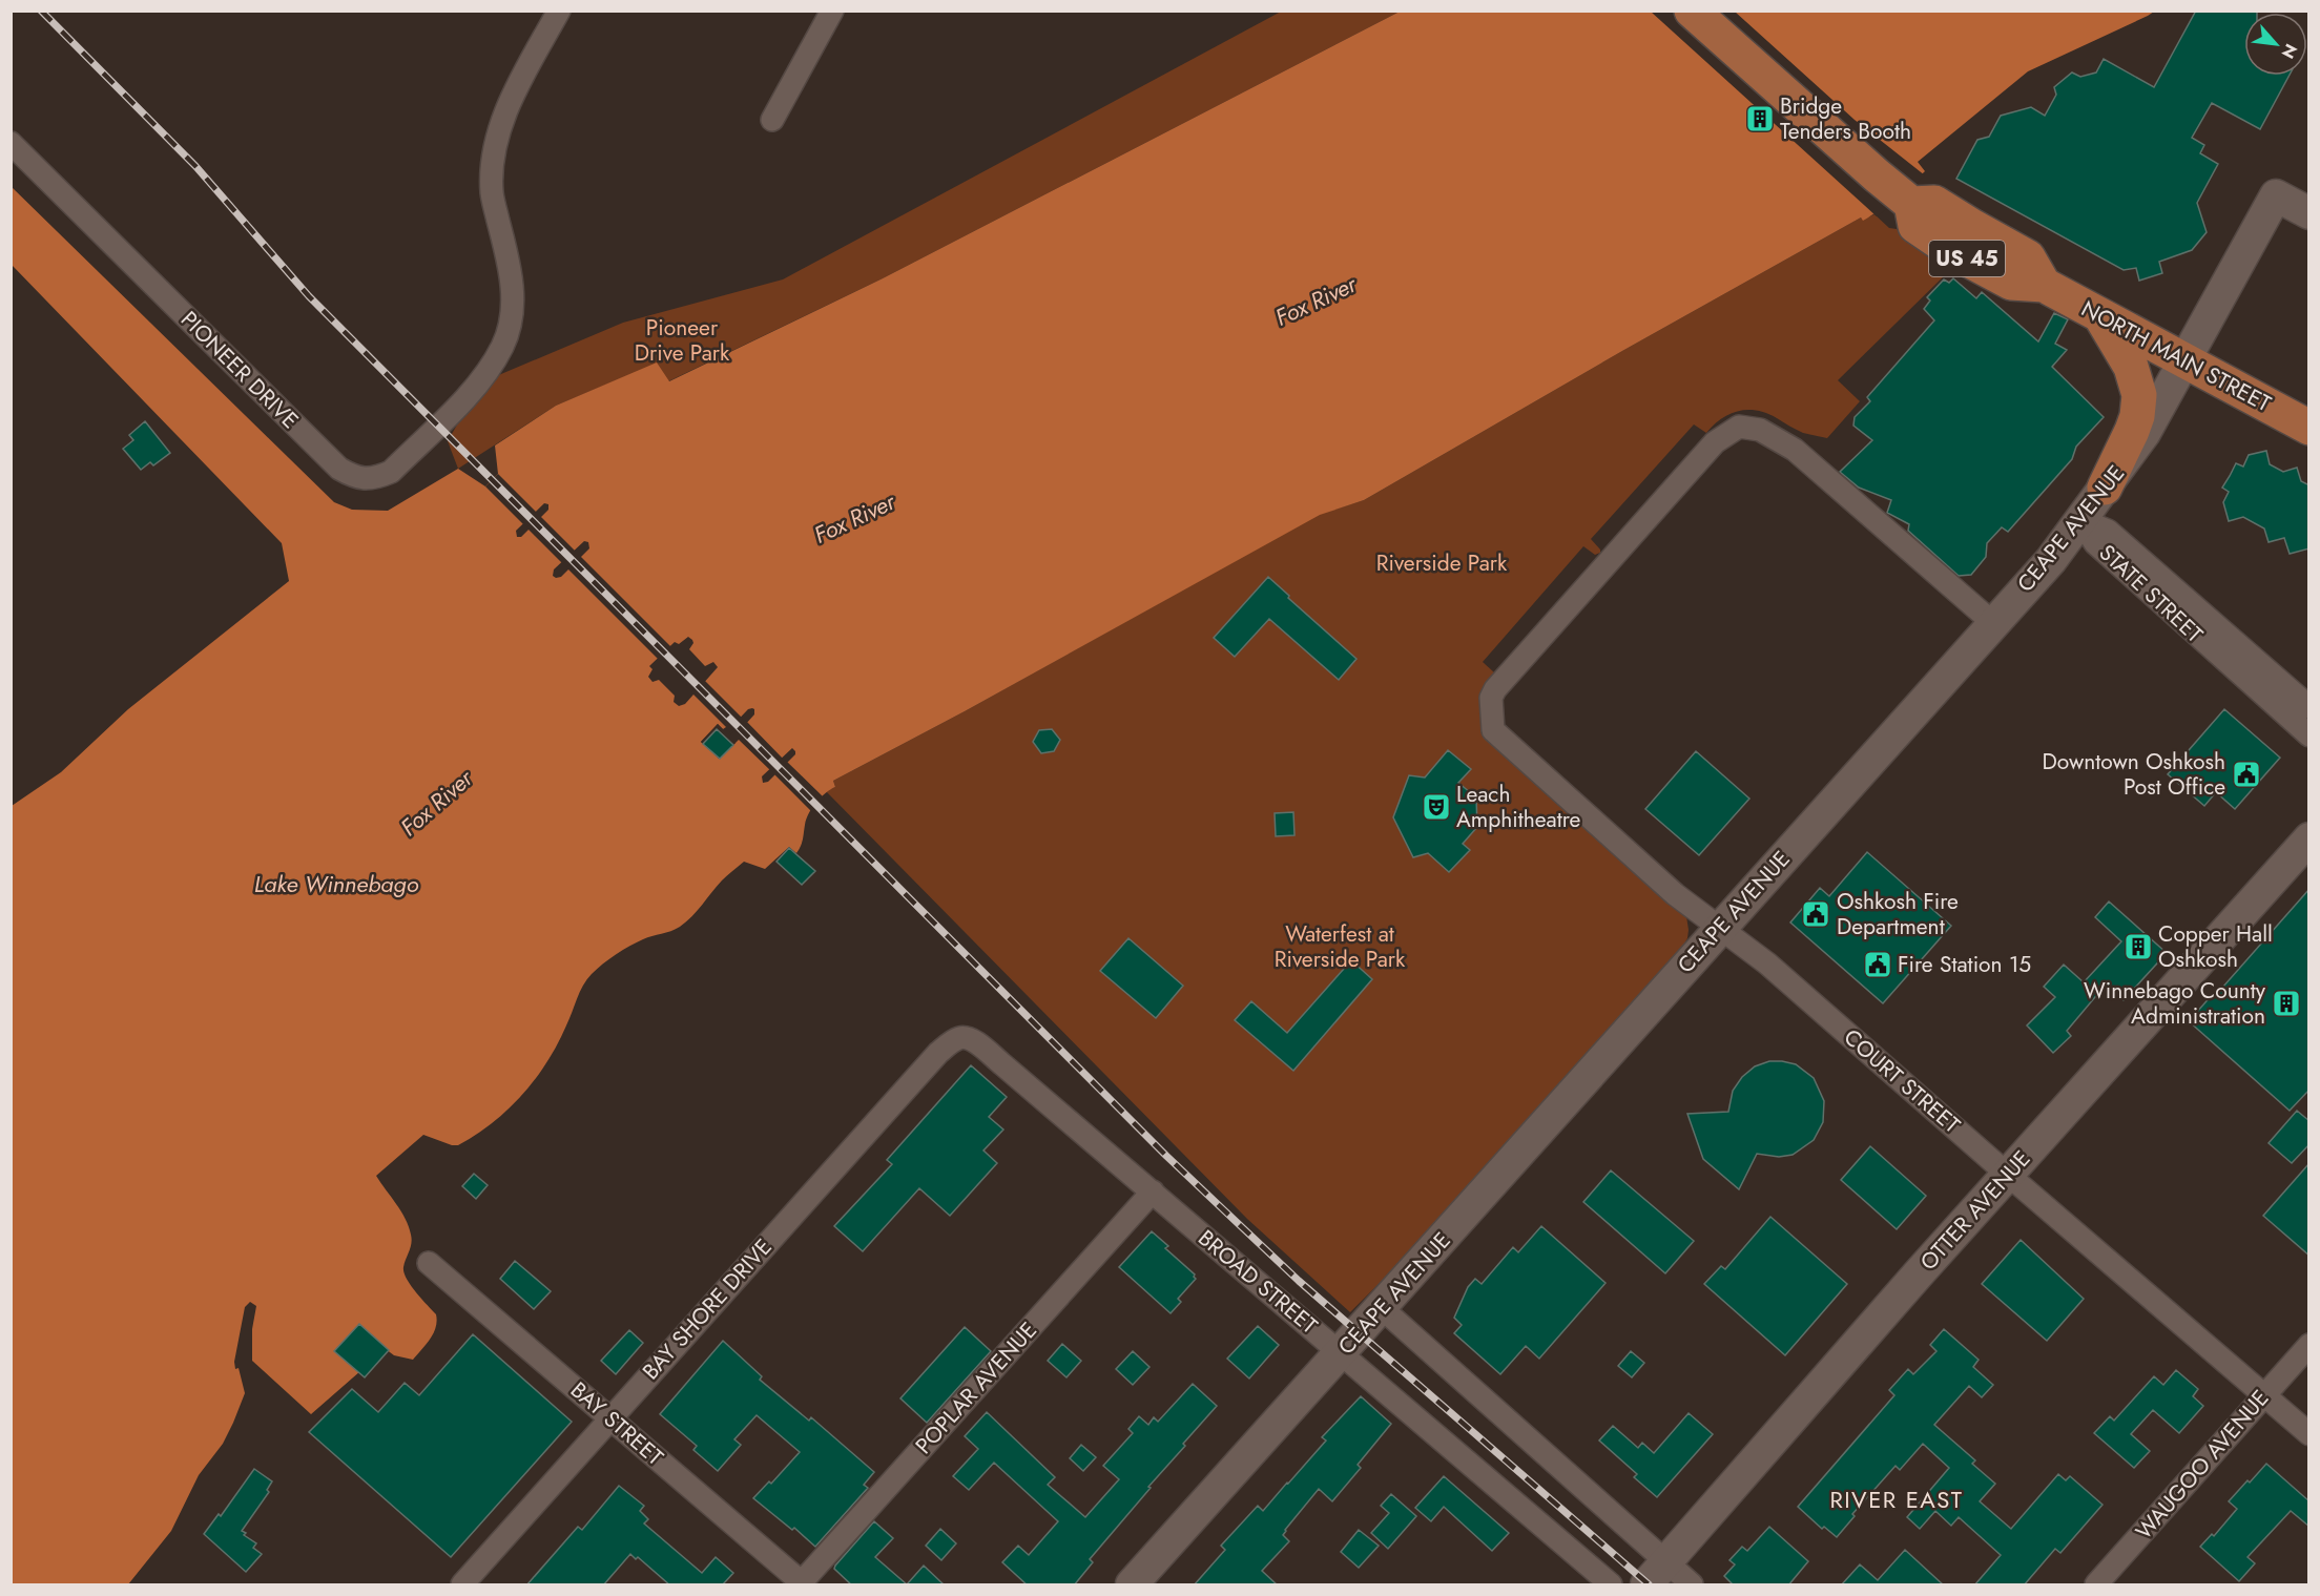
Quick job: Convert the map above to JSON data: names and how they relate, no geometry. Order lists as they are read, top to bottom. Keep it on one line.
{"streets":{"main road":["US 45","NORTH MAIN STREET"],"street":["PIONEER DRIVE","CEAPE AVENUE","STATE STREET","COURT STREET","OTTER AVENUE","BROAD STREET","BAY SHORE DRIVE","POPLAR AVENUE","BAY STREET","WAUGOO AVENUE"]},"crossings":[["NORTH MAIN STREET","CEAPE AVENUE"],["CEAPE AVENUE","STATE STREET"],["CEAPE AVENUE","COURT STREET"],["CEAPE AVENUE","BROAD STREET"],["COURT STREET","OTTER AVENUE"],["COURT STREET","WAUGOO AVENUE"],["BROAD STREET","BAY SHORE DRIVE"],["BROAD STREET","POPLAR AVENUE"],["BAY SHORE DRIVE","BAY STREET"],["POPLAR AVENUE","BAY STREET"]],"districts":["RIVER EAST"],"water":["Fox River","Lake Winnebago"],"parks":["Pioneer Drive Park","Riverside Park","Waterfest at Riverside Park"],"places":{"building":["Bridge Tenders Booth","Copper Hall Oshkosh","Winnebago County Administration"],"public building":["Downtown Oshkosh Post Office","Oshkosh Fire Department","Fire Station 15"],"theatre":["Leach Amphitheatre"]},"north":"bottom right"}
